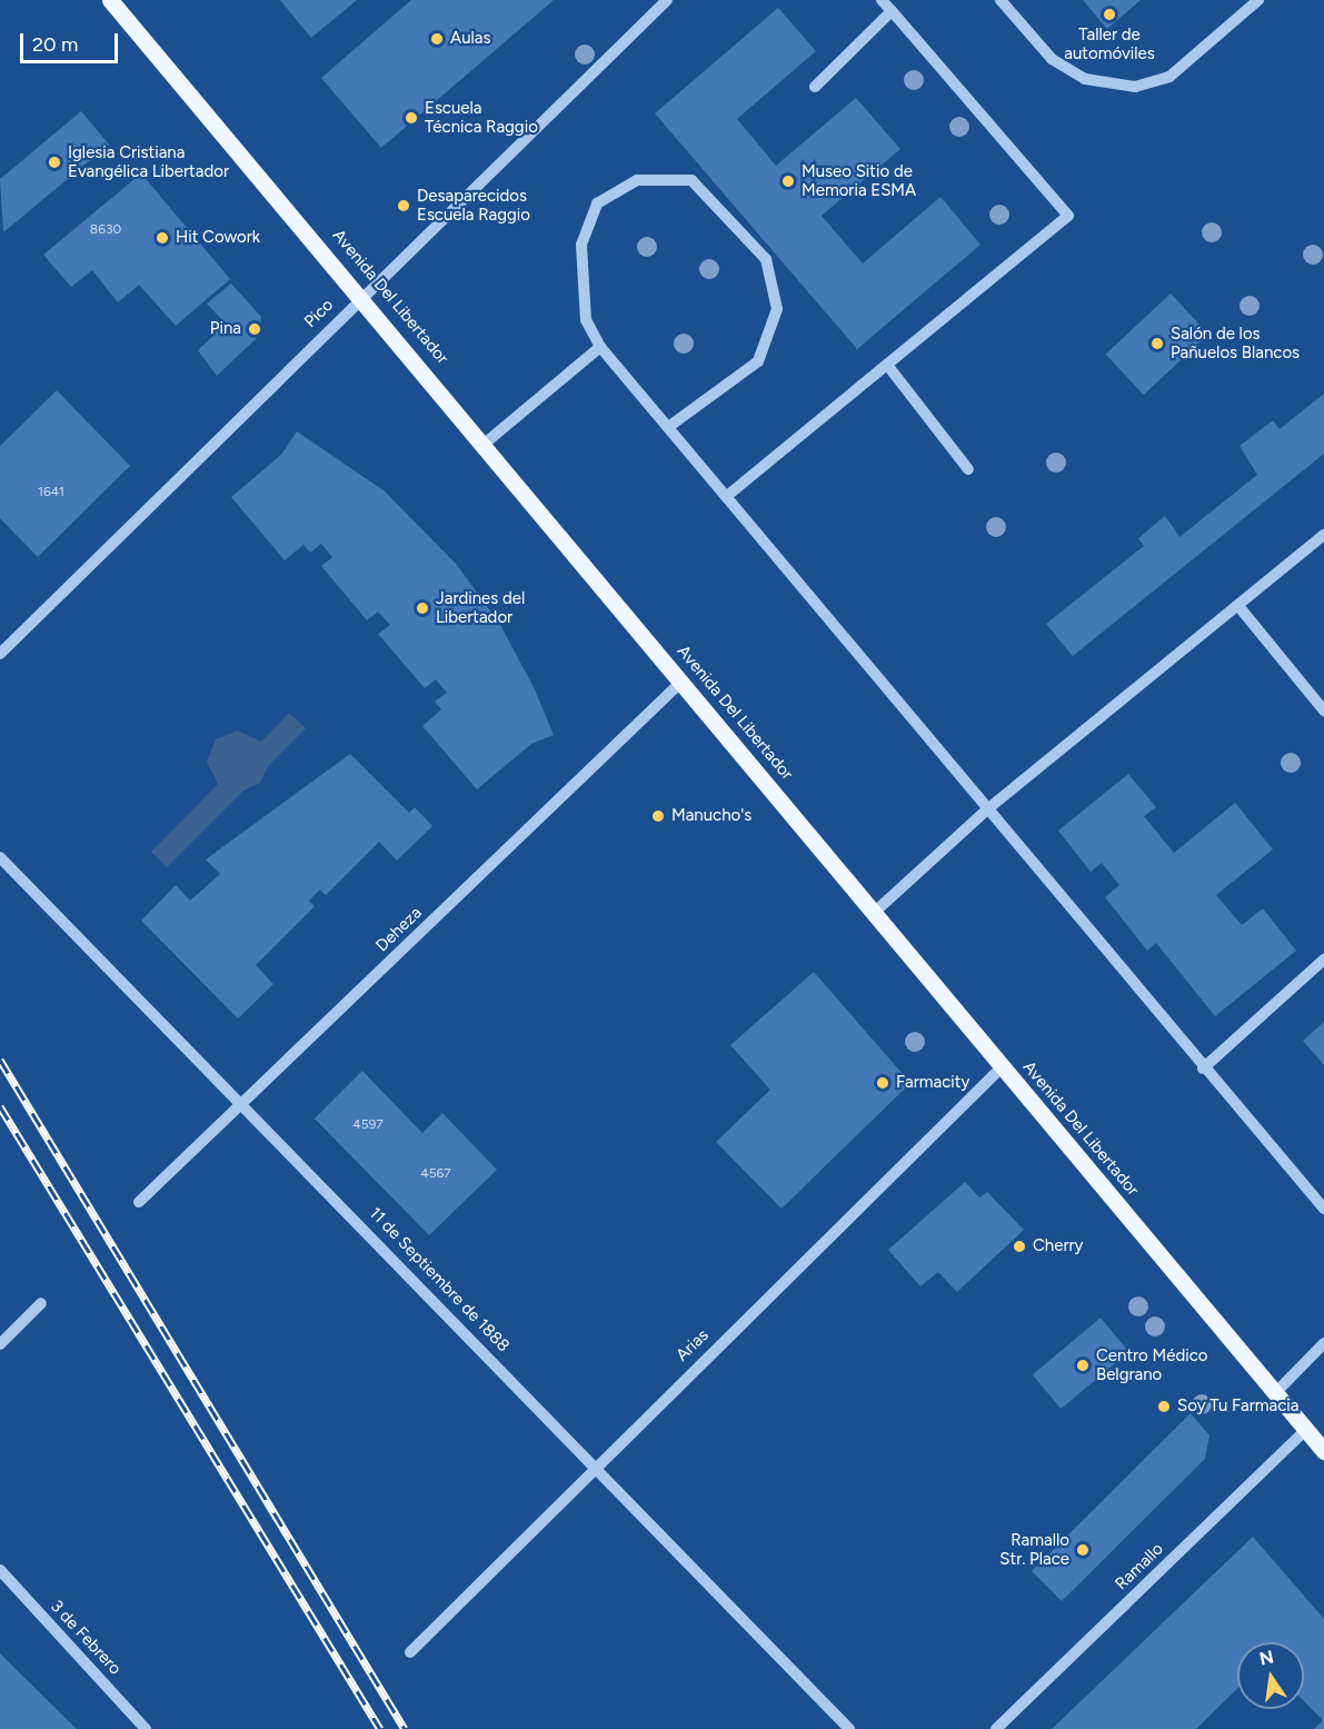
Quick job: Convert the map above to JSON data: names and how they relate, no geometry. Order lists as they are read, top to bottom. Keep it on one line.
{"streets":{"main road":["Avenida Del Libertador"],"street":["Pico","Deheza","11 de Septiembre de 1888","Arias","Ramallo","3 de Febrero"]},"crossings":[["Avenida Del Libertador","Pico"],["Avenida Del Libertador","Deheza"],["Avenida Del Libertador","Arias"],["Avenida Del Libertador","Ramallo"],["Deheza","11 de Septiembre de 1888"],["11 de Septiembre de 1888","Arias"]],"places":["Taller de automóviles","Aulas","Escuela Técnica Raggio","Iglesia Cristiana Evangélica Libertador","Museo Sitio de Memoria ESMA","Desaparecidos Escuela Raggio","Hit Cowork","Pina","Salón de los Pañuelos Blancos","Jardines del Libertador","Manucho's","Farmacity","Cherry","Centro Médico Belgrano","Soy Tu Farmacia","Ramallo Str. Place"],"house_numbers":["8630","1641","4597","4567"],"scale_bar":"20 m","north":"top"}
